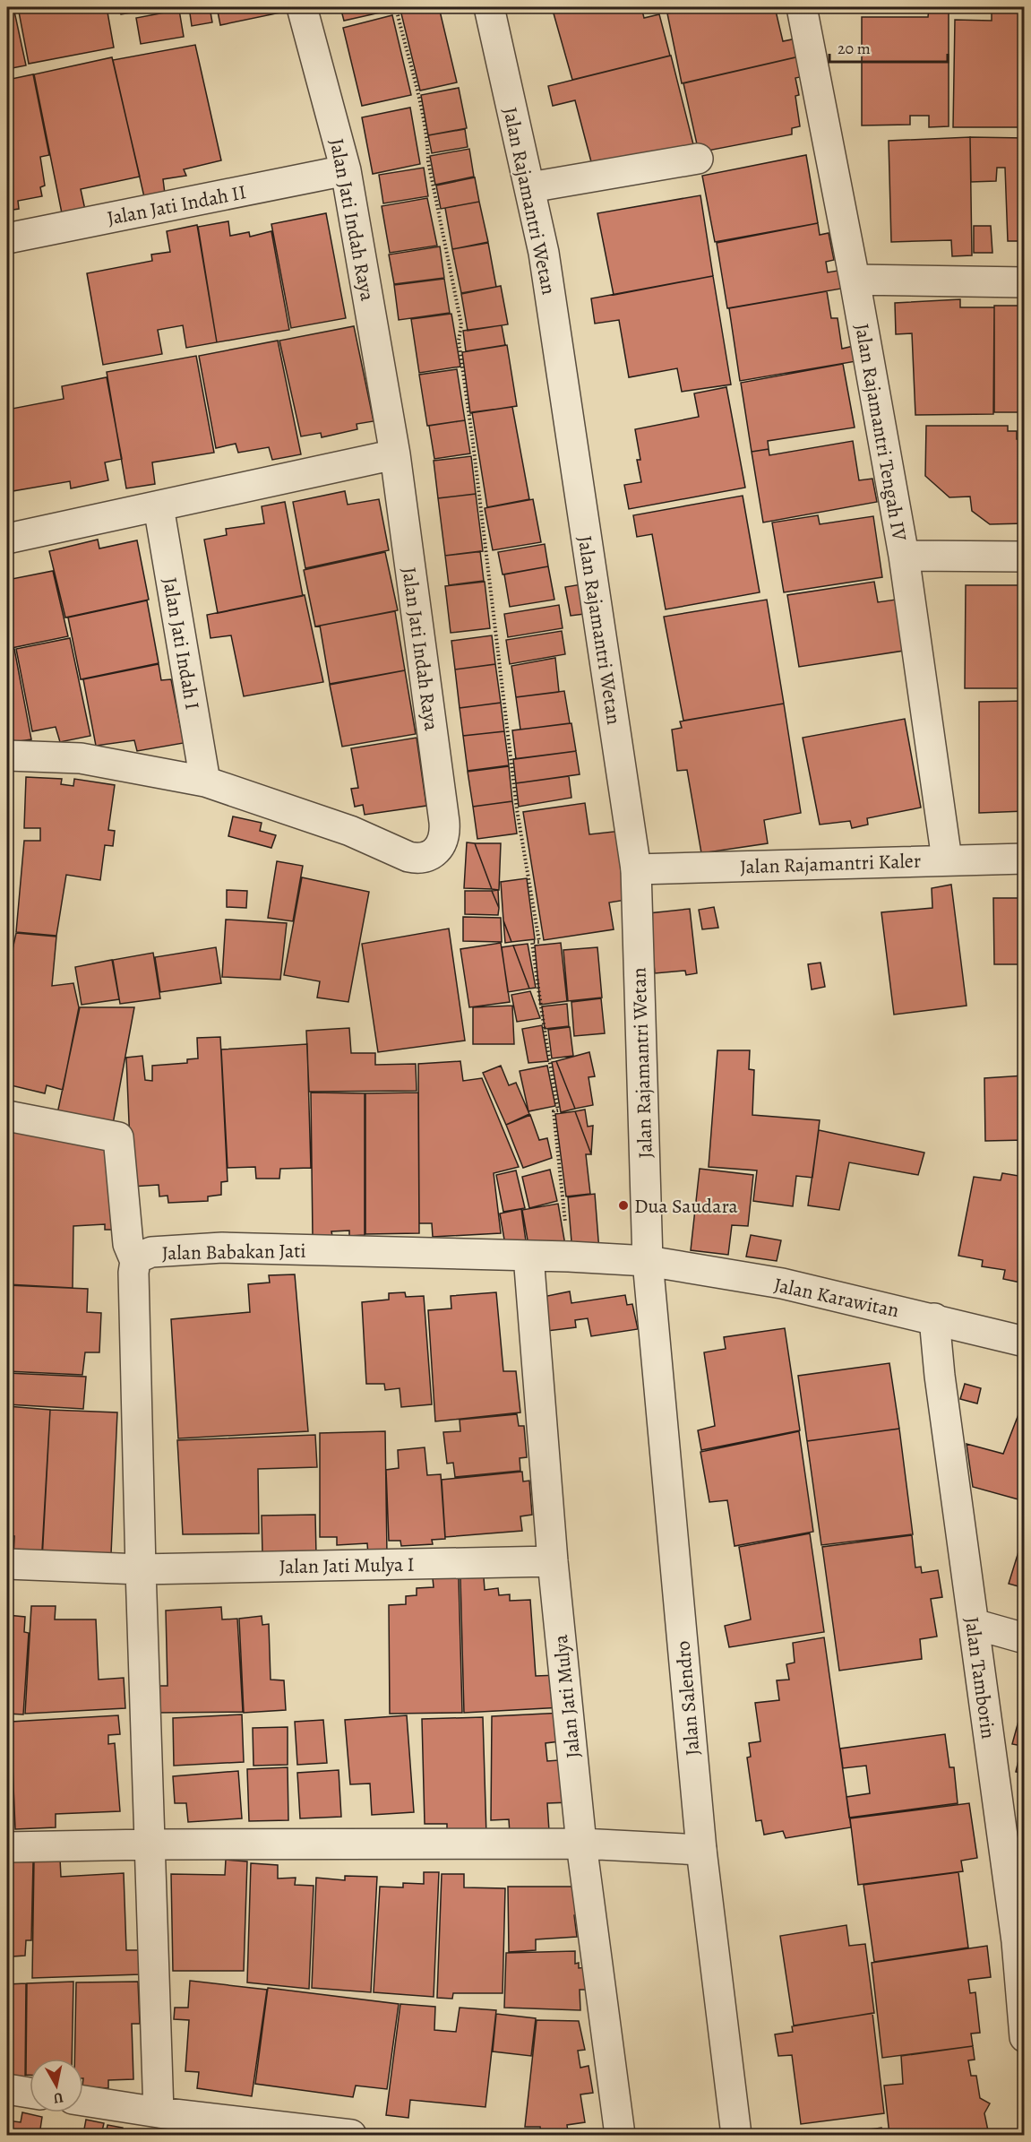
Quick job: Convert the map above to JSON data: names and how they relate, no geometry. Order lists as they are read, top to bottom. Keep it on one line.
{"streets":{"street":["Jalan Rajamantri Wetan","Jalan Jati Indah II","Jalan Jati Indah Raya","Jalan Rajamantri Tengah IV","Jalan Jati Indah I","Jalan Rajamantri Kaler","Jalan Babakan Jati","Jalan Karawitan","Jalan Jati Mulya I","Jalan Tamborin","Jalan Jati Mulya","Jalan Salendro"]},"crossings":[["Jalan Rajamantri Wetan","Jalan Rajamantri Kaler"],["Jalan Rajamantri Wetan","Jalan Babakan Jati"],["Jalan Rajamantri Wetan","Jalan Karawitan"],["Jalan Rajamantri Wetan","Jalan Salendro"],["Jalan Jati Indah II","Jalan Jati Indah Raya"],["Jalan Jati Indah Raya","Jalan Jati Indah I"],["Jalan Rajamantri Tengah IV","Jalan Rajamantri Kaler"],["Jalan Babakan Jati","Jalan Karawitan"],["Jalan Babakan Jati","Jalan Jati Mulya I"],["Jalan Babakan Jati","Jalan Jati Mulya"],["Jalan Babakan Jati","Jalan Salendro"],["Jalan Karawitan","Jalan Tamborin"],["Jalan Karawitan","Jalan Salendro"],["Jalan Jati Mulya I","Jalan Jati Mulya"]],"places":["Dua Saudara"],"scale_bar":"20 m","north":"bottom"}
